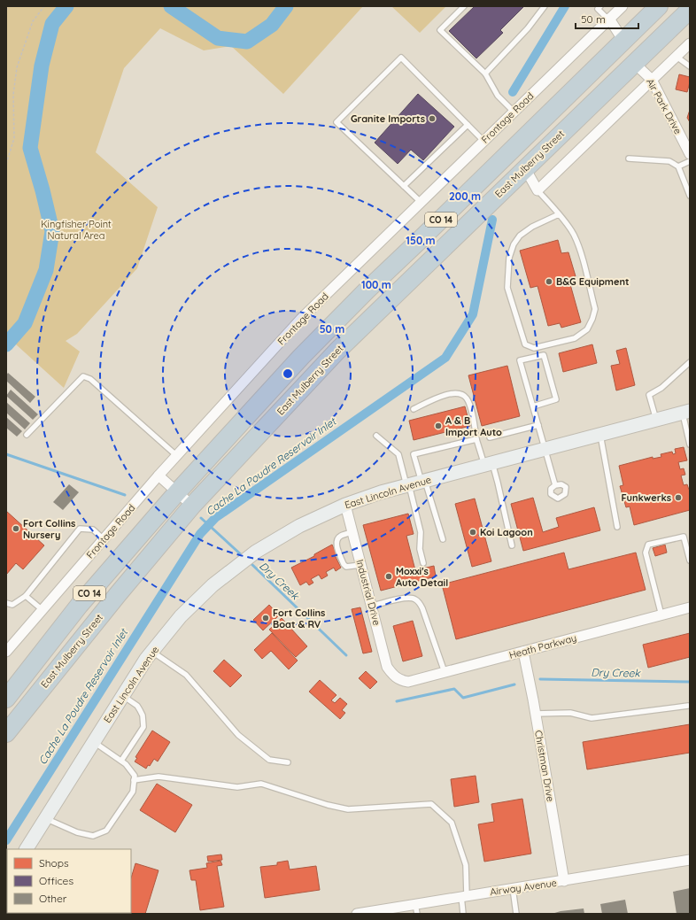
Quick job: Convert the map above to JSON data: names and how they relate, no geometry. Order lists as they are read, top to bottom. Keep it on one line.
{"streets":{"highway":["East Mulberry Street","CO 14"],"street":["Air Park Drive","Frontage Road","East Lincoln Avenue","Industrial Drive","Heath Parkway","Christman Drive","Airway Avenue"]},"crossings":[["Air Park Drive","East Mulberry Street"],["East Lincoln Avenue","Industrial Drive"],["Industrial Drive","Heath Parkway"],["Heath Parkway","Christman Drive"],["Christman Drive","Airway Avenue"]],"water":["Cache La Poudre Reservoir Inlet","Dry Creek"],"parks":["Kingfisher Point Natural Area"],"places":["Granite Imports","B&G Equipment","A & B Import Auto","Funkwerks","Fort Collins Nursery","Koi Lagoon","Moxxi's Auto Detail","Fort Collins Boat & RV"],"legend":["Shops","Offices","Other"],"scale_bar":"50 m","rings":["200 m","150 m","100 m","50 m"]}
